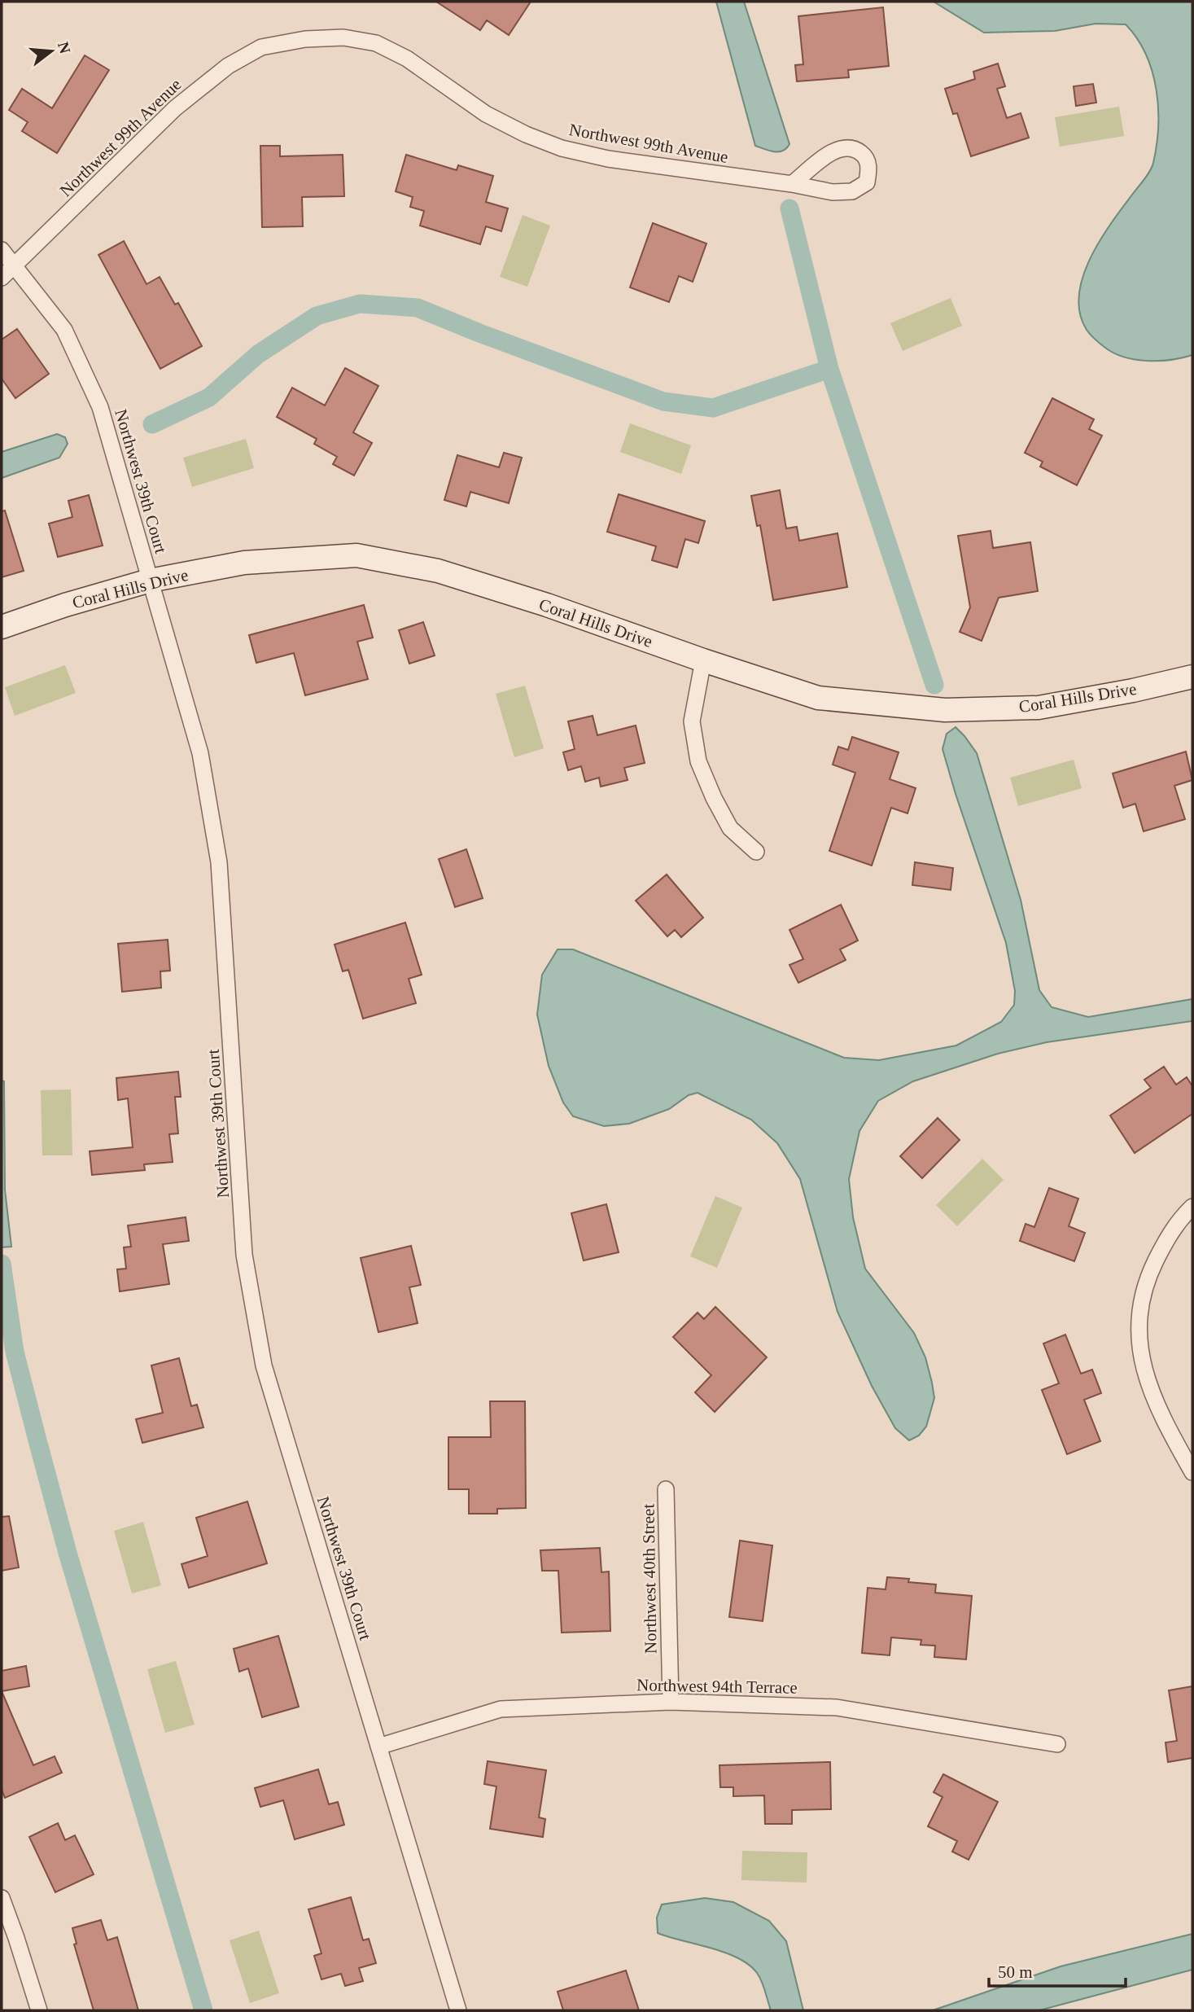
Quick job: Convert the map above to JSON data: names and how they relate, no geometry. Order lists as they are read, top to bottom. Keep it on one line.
{"streets":{"street":["Northwest 99th Avenue","Northwest 39th Court","Coral Hills Drive","Northwest 40th Street","Northwest 94th Terrace"]},"crossings":[["Northwest 99th Avenue","Northwest 39th Court"],["Northwest 39th Court","Coral Hills Drive"],["Northwest 39th Court","Northwest 94th Terrace"],["Northwest 40th Street","Northwest 94th Terrace"]],"scale_bar":"50 m","north":"right"}
